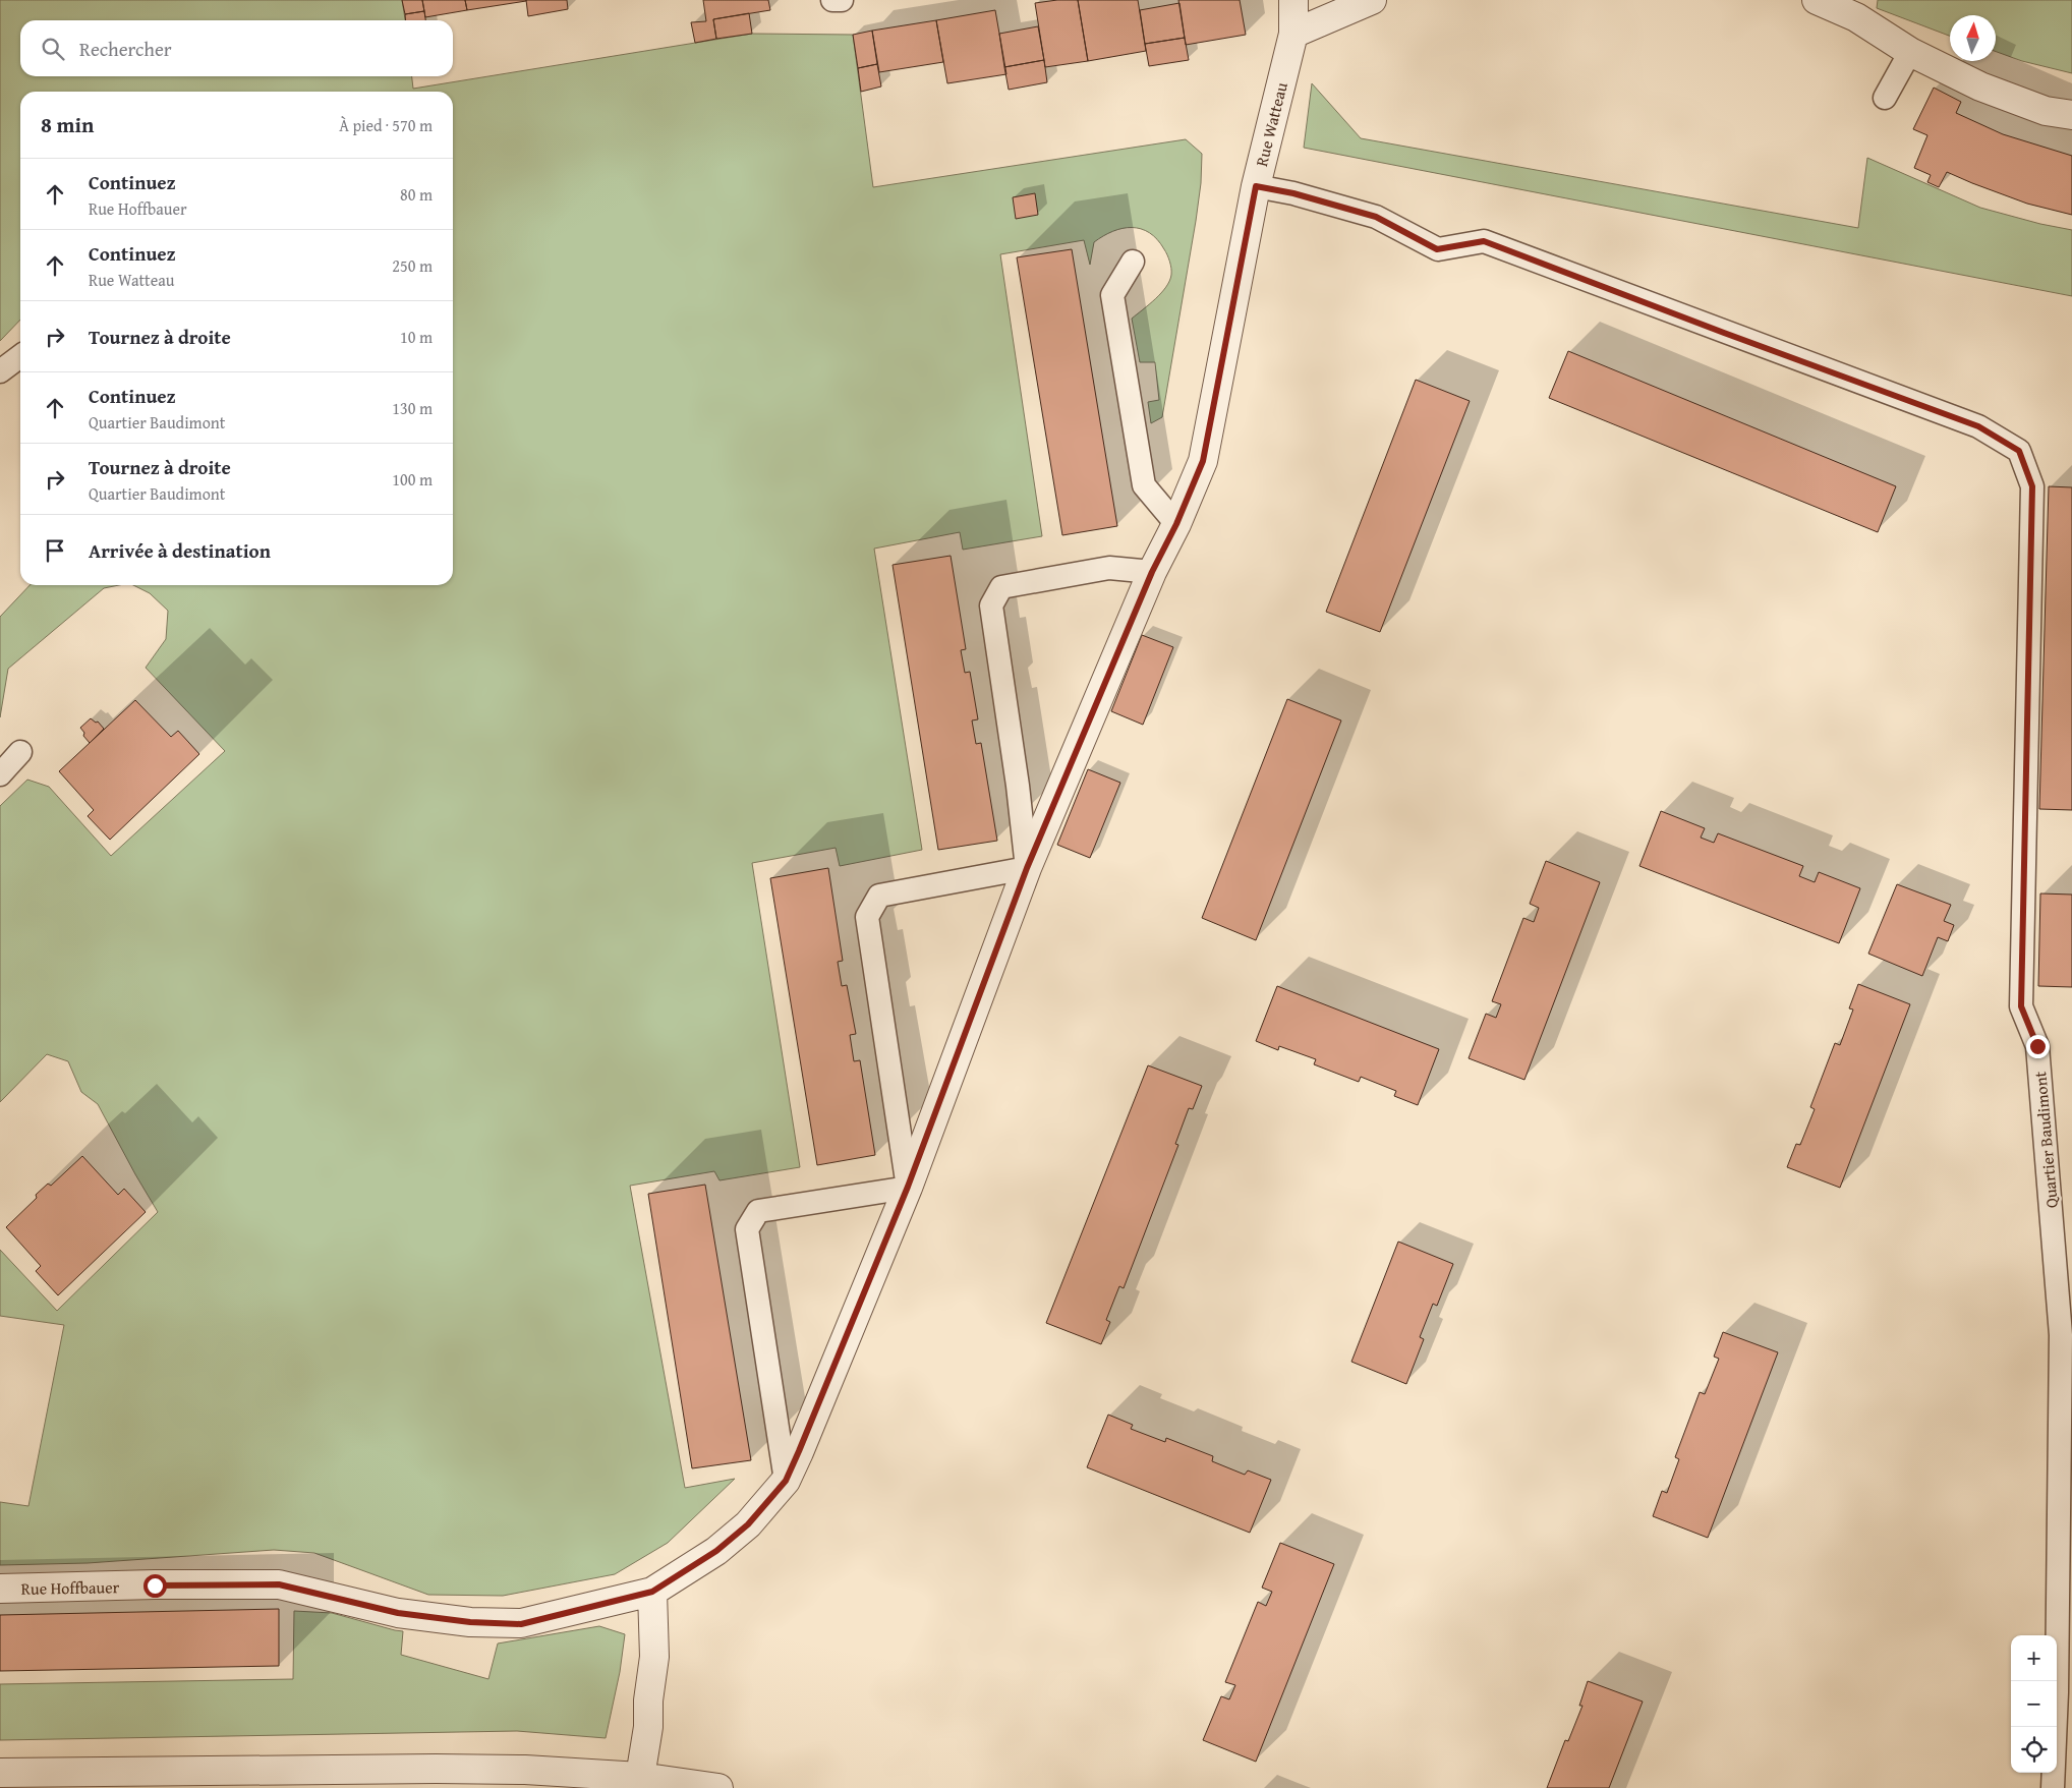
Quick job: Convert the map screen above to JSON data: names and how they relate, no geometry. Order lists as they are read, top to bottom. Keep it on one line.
{"streets":{"street":["Rue Watteau","Rue Hoffbauer"],"lane":["Quartier Baudimont"]},"crossings":[["Rue Watteau","Quartier Baudimont"],["Rue Watteau","Rue Hoffbauer"]],"north":"top","page":{"search":"Rechercher","heading":["8 min","À pied · 570 m"],"list":[["Continuez","Rue Hoffbauer","80 m"],["Continuez","Rue Watteau","250 m"],["Tournez à droite","10 m"],["Continuez","Quartier Baudimont","130 m"],["Tournez à droite","Quartier Baudimont","100 m"],"Arrivée à destination"],"map_buttons":["+","−"]}}
